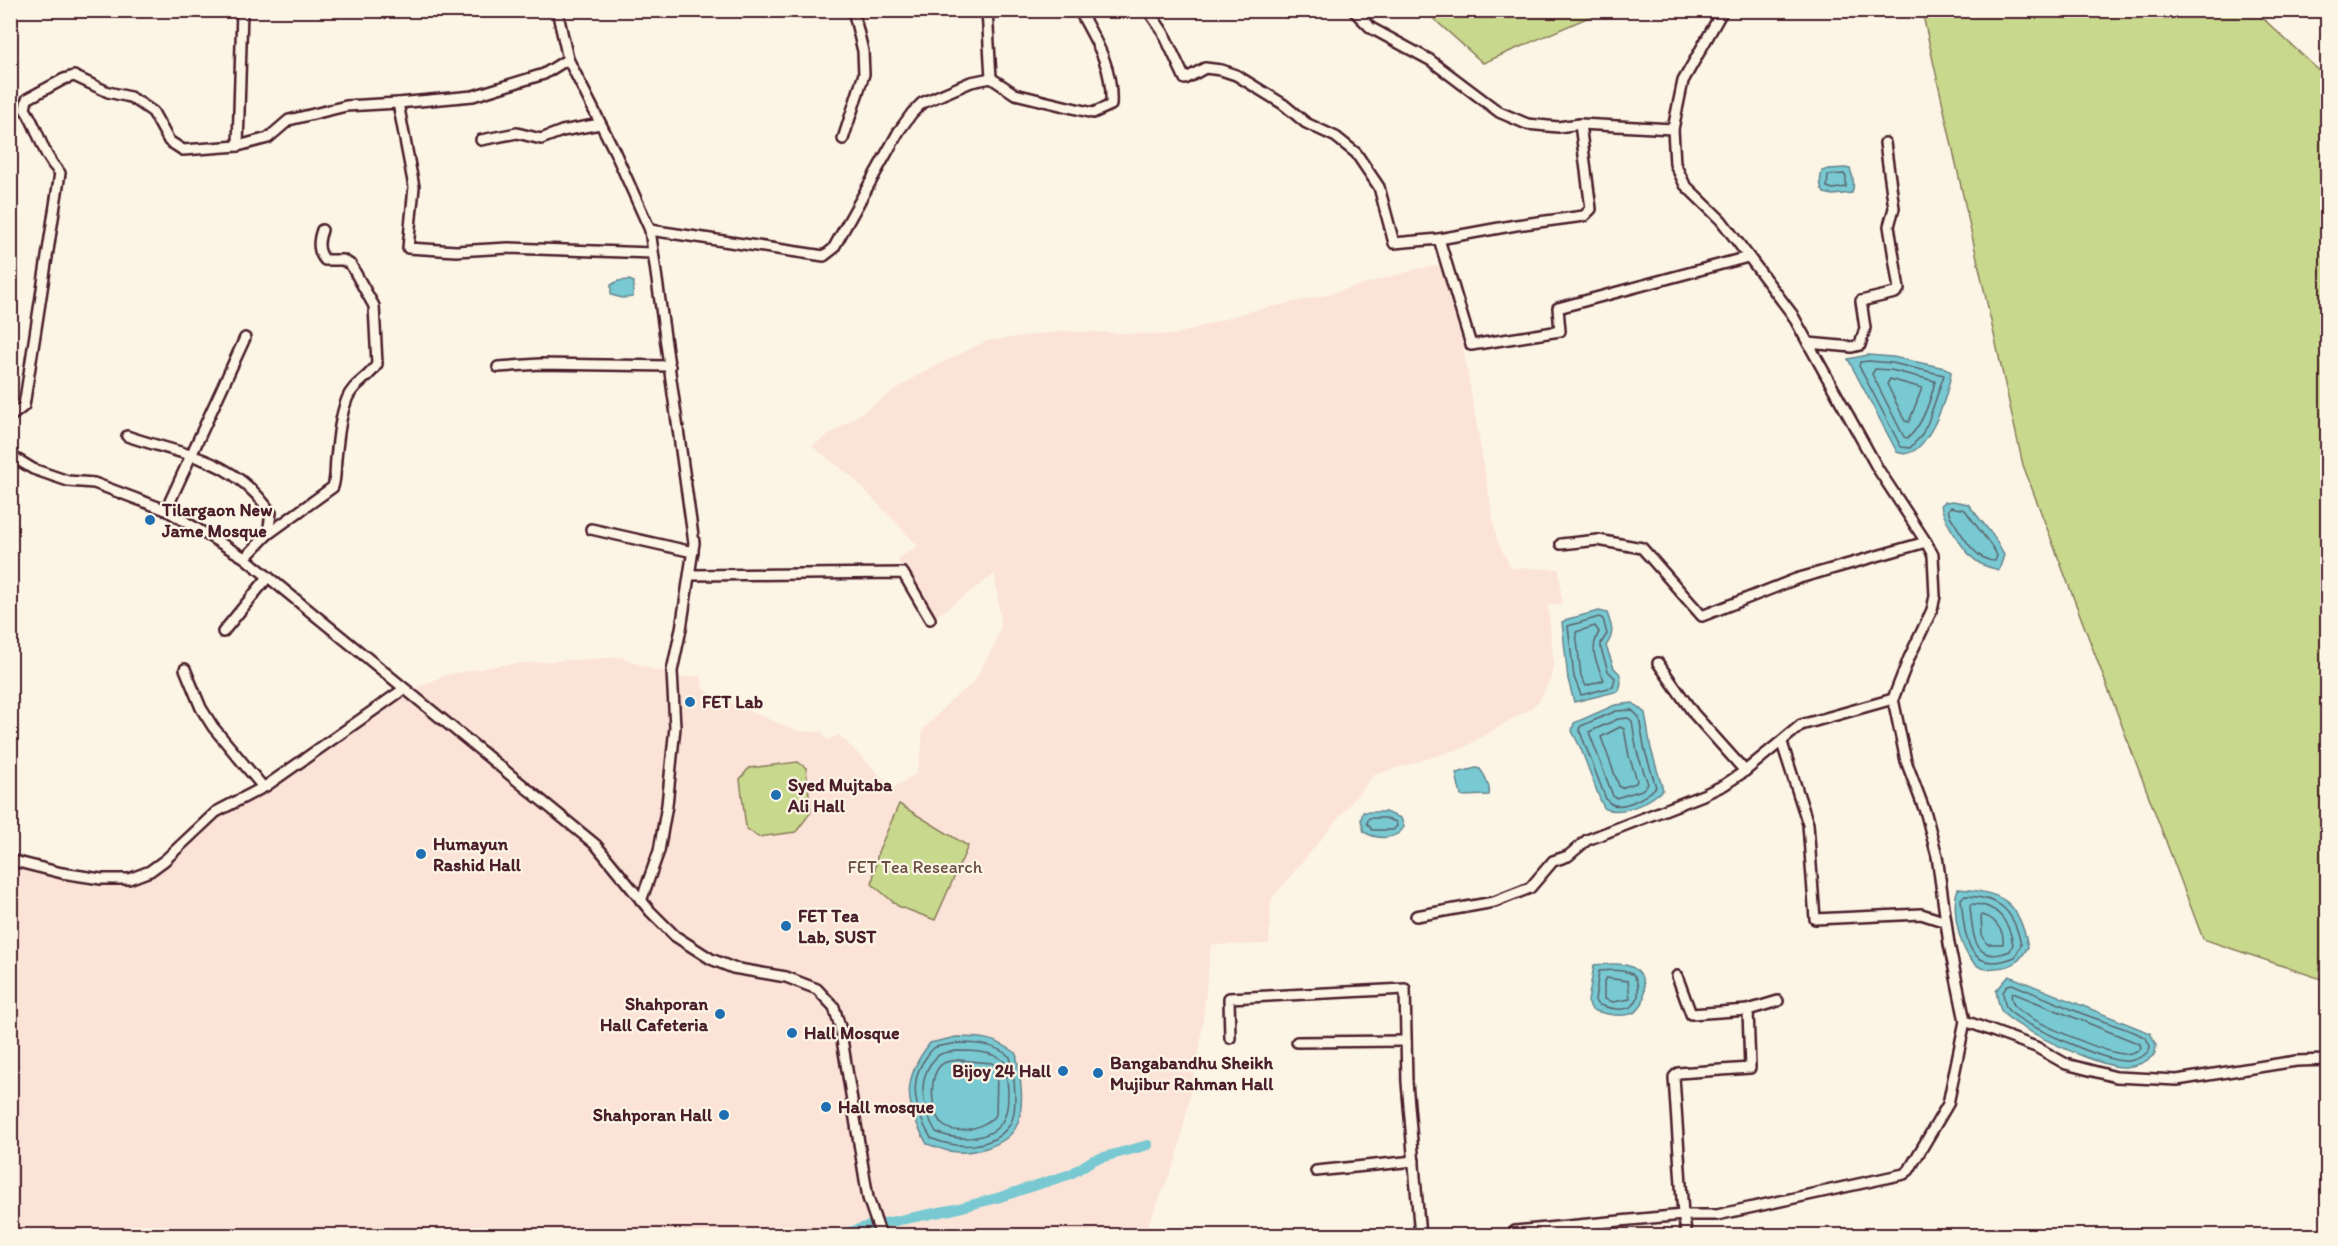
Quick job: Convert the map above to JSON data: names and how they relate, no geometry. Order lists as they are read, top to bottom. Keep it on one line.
{"parks":["FET Tea Research"],"places":["Tilargaon New Jame Mosque","FET Lab","Syed Mujtaba Ali Hall","Humayun Rashid Hall","FET Tea Lab, SUST","Shahporan Hall Cafeteria","Hall Mosque","Bijoy 24 Hall","Bangabandhu Sheikh Mujibur Rahman Hall","Hall mosque","Shahporan Hall"]}
